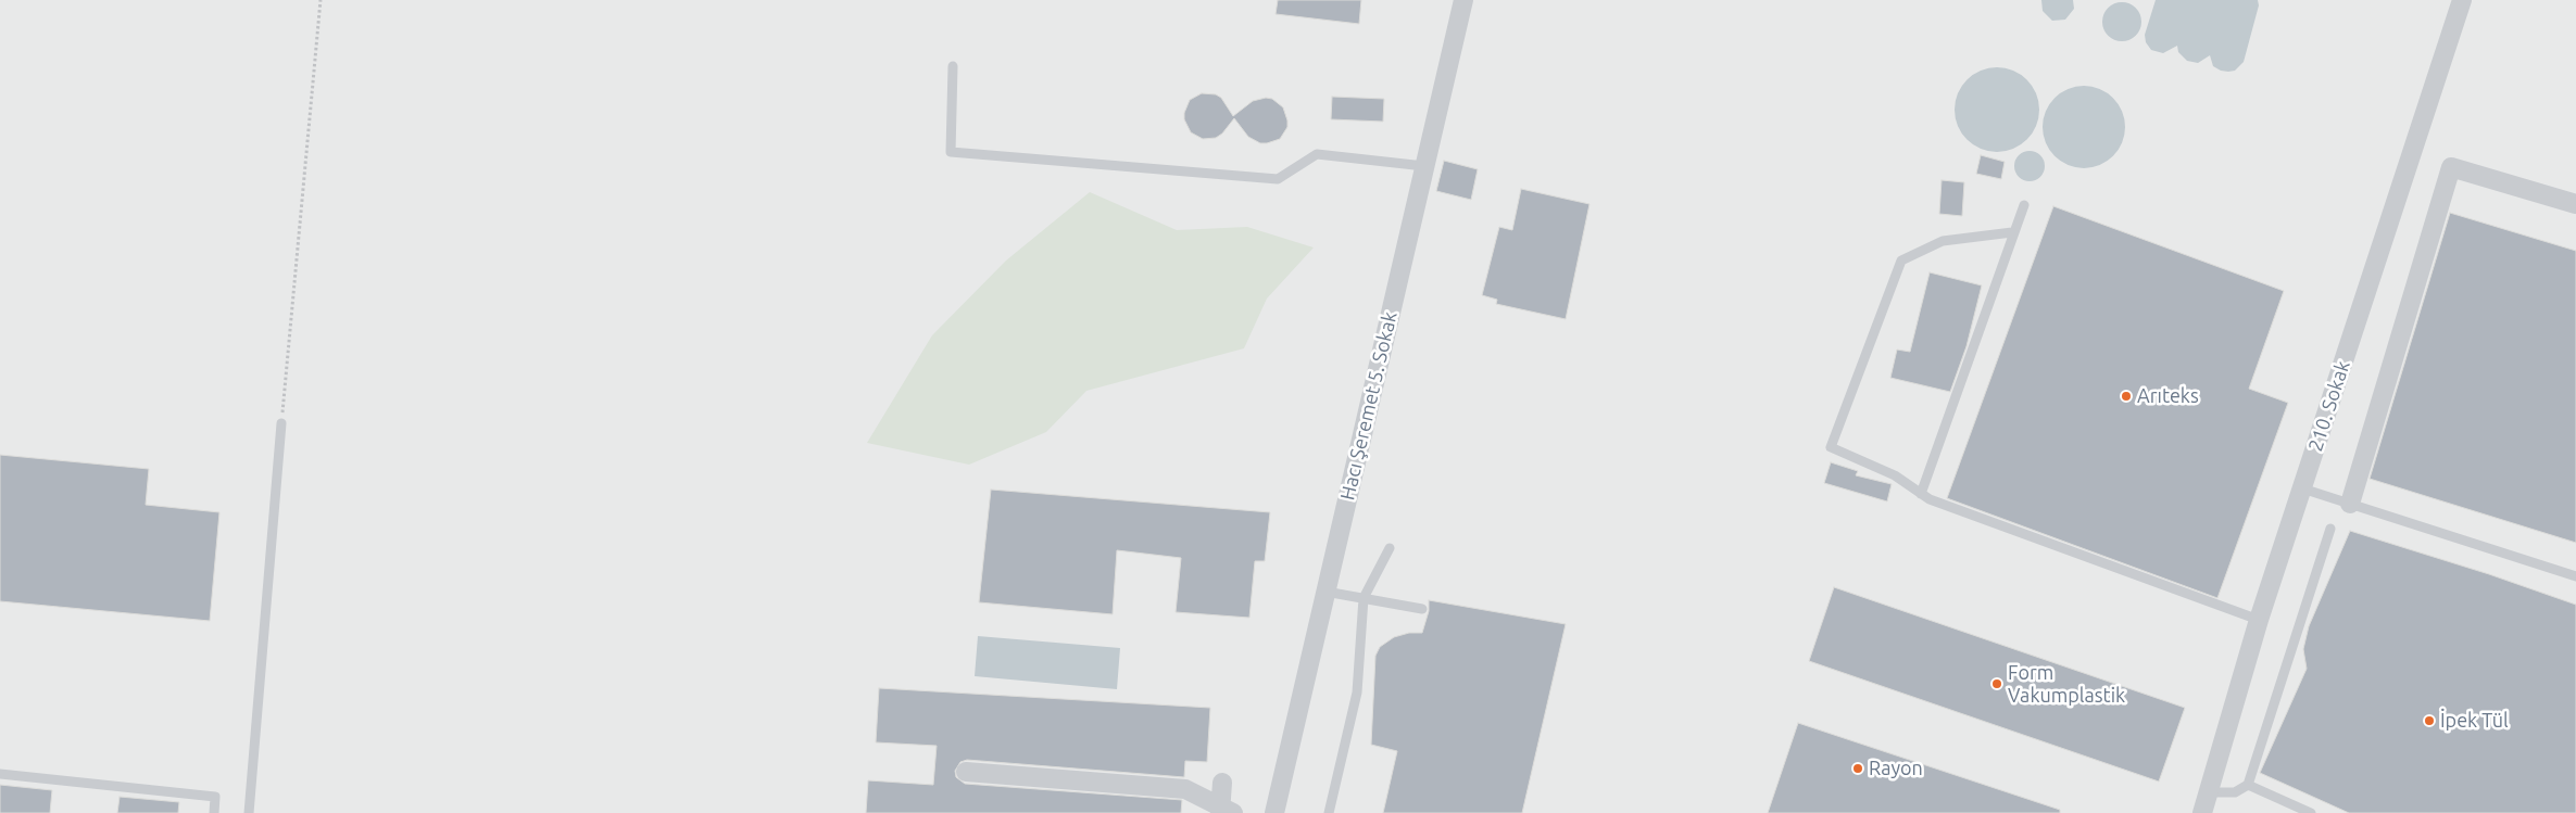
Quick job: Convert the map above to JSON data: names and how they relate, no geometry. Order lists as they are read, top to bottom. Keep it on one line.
{"streets":{"street":["Hacı Şeremet 5. Sokak","210. Sokak"]},"places":["Arıteks","Form Vakumplastik","İpek Tül","Rayon"]}
